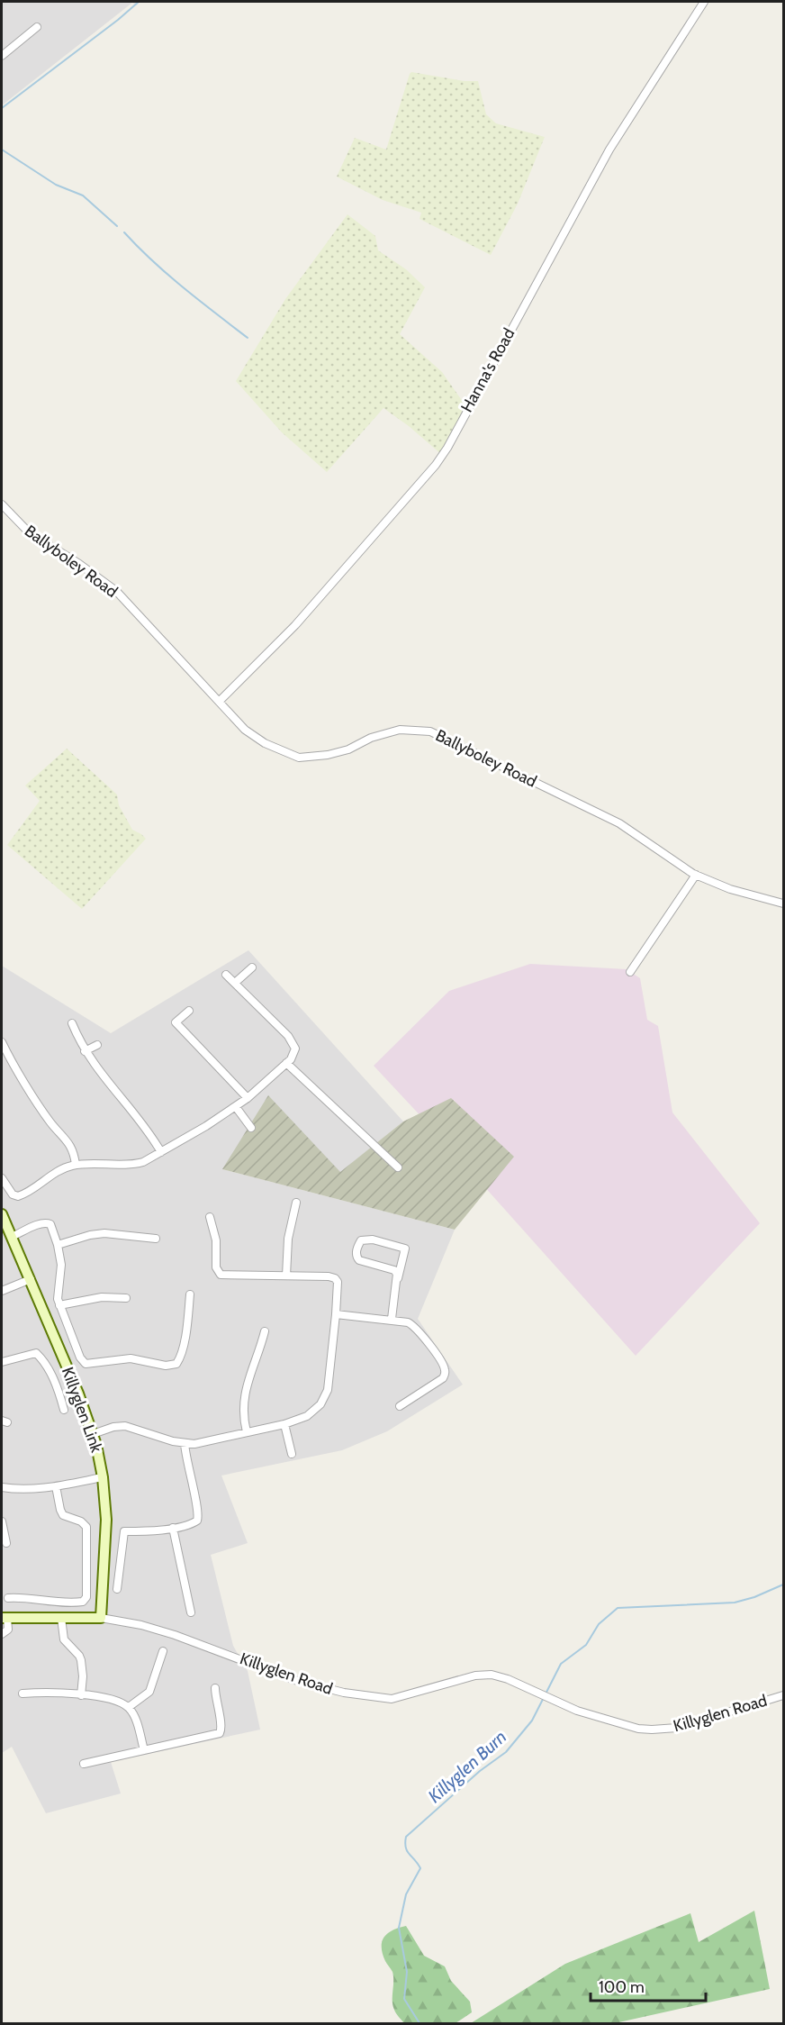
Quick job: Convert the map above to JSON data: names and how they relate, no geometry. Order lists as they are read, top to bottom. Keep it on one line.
{"streets":{"street":["Hanna's Road","Ballyboley Road","Killyglen Link","Killyglen Road"]},"crossings":[["Hanna's Road","Ballyboley Road"],["Killyglen Link","Killyglen Road"]],"water":["Killyglen Burn"],"scale_bar":"100 m"}
